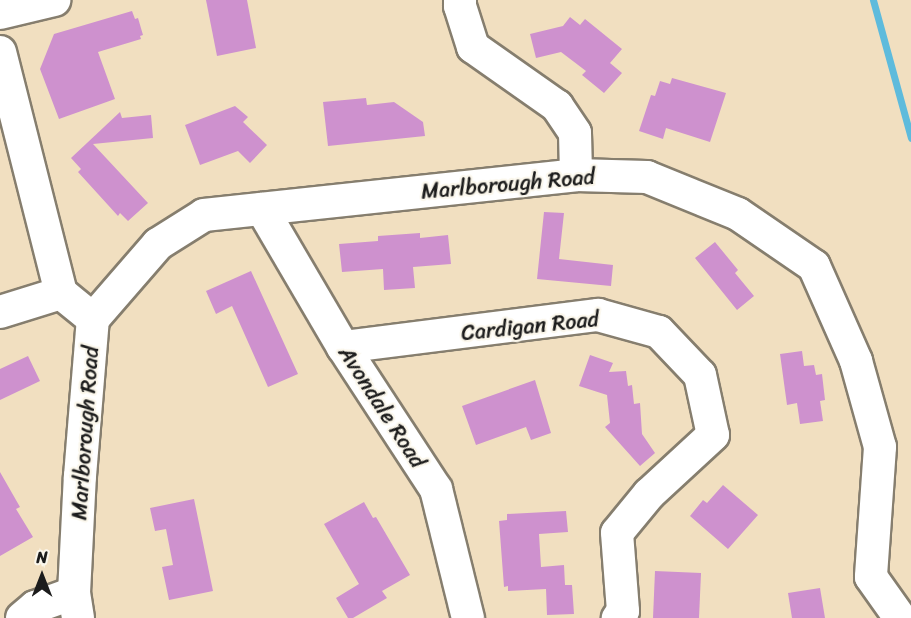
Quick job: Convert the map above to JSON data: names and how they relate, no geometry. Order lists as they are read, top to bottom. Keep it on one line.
{"streets":{"street":["Marlborough Road","Cardigan Road","Avondale Road"]},"crossings":[["Marlborough Road","Avondale Road"],["Cardigan Road","Avondale Road"]],"north":"top"}
